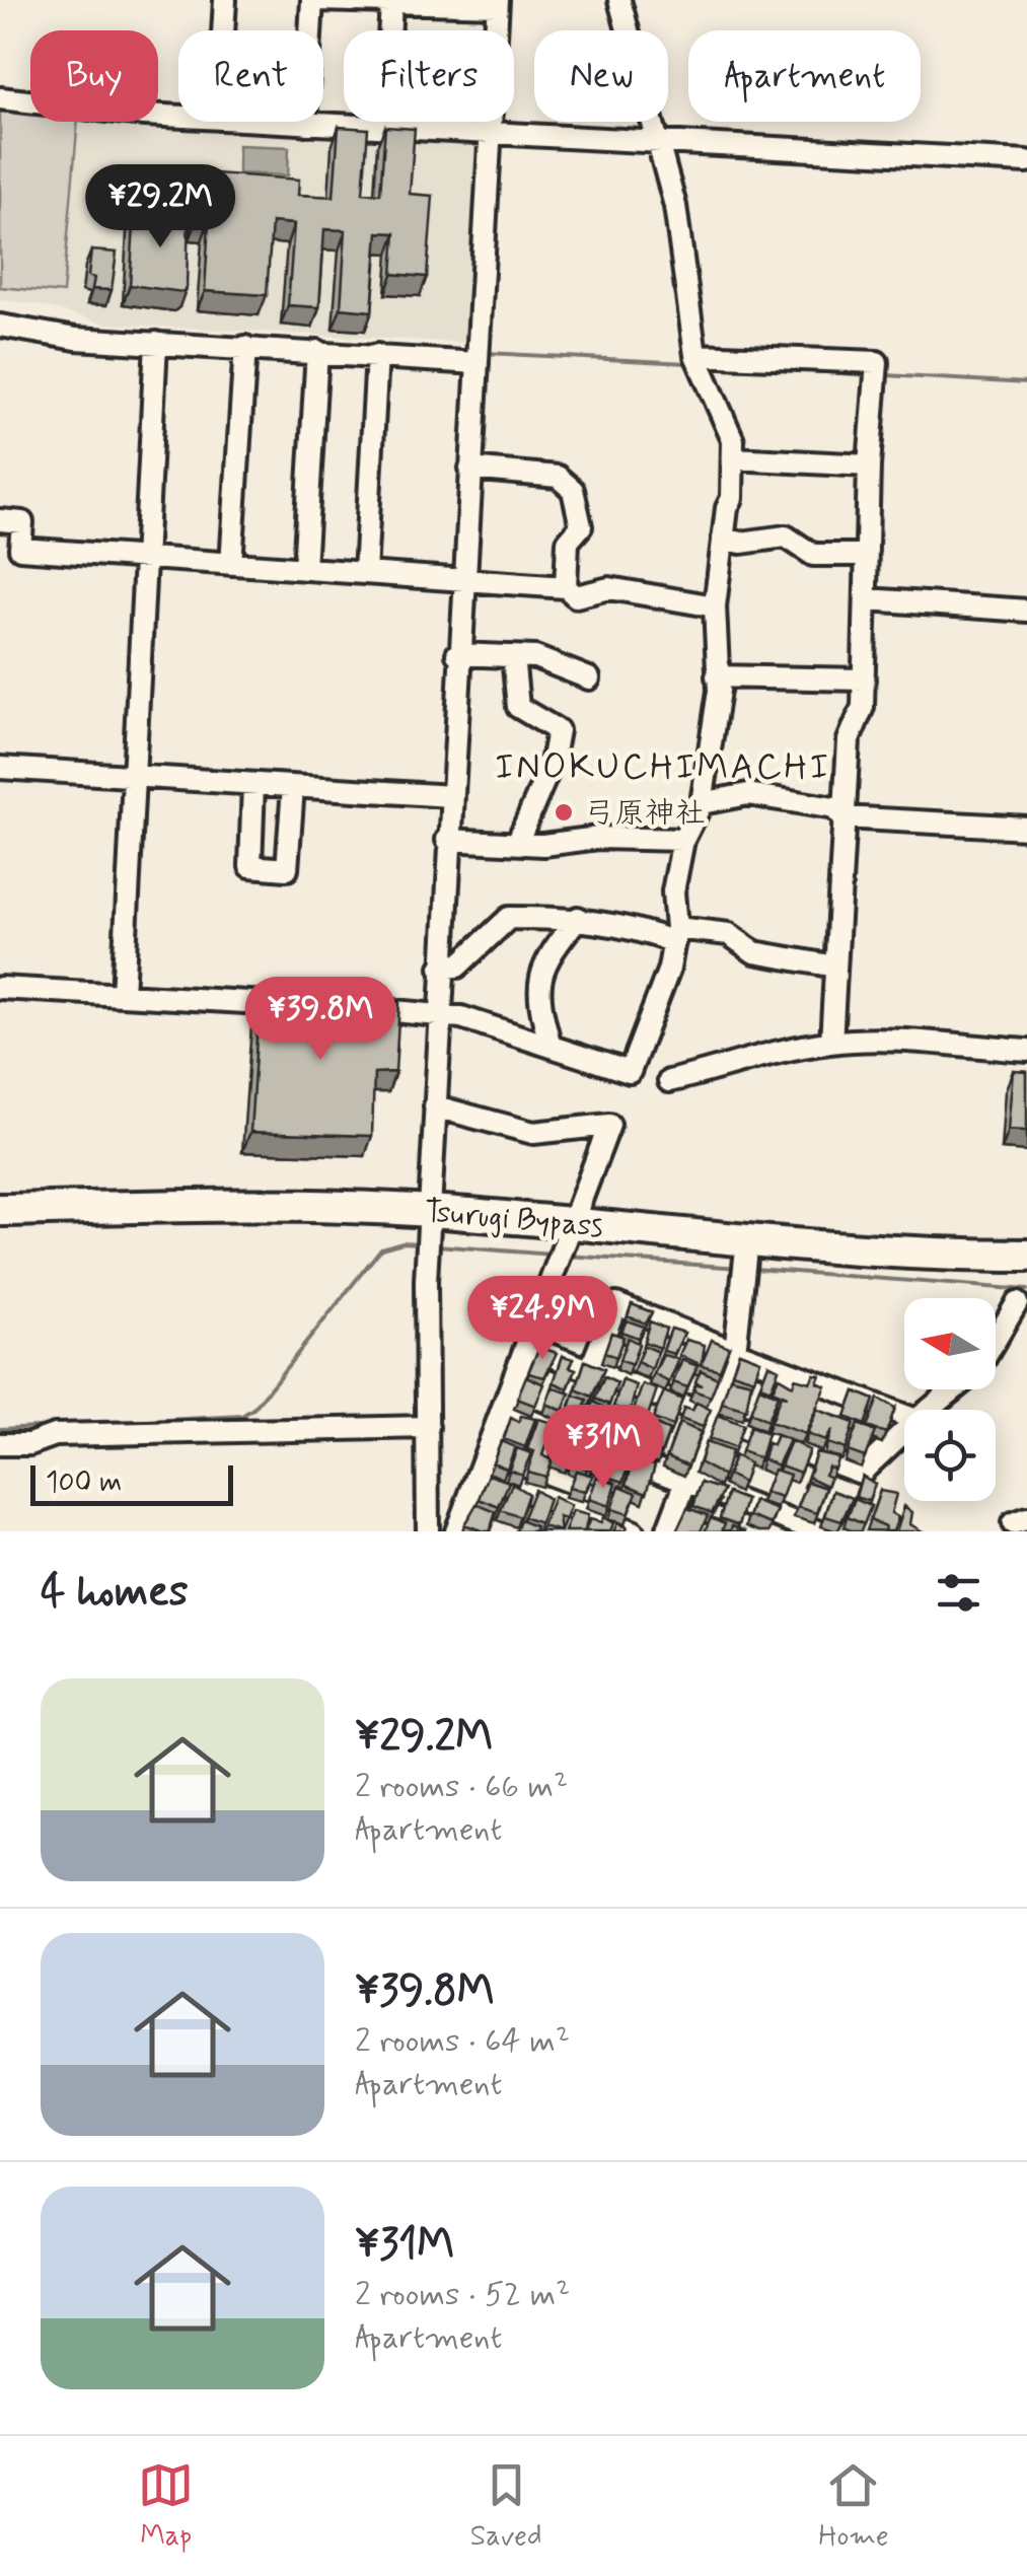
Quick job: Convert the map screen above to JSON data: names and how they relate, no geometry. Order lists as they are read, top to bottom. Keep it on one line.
{"streets":{"highway":["Tsurugi Bypass"]},"districts":["INOKUCHIMACHI"],"places":["弓原神社"],"scale_bar":"100 m","north":"left","page":{"chip":["Buy","Rent","Filters","New","Apartment"],"price":["¥29.2M","¥39.8M","¥24.9M","¥31M"],"scale":"100 m","heading":"4 homes","list":[{"name":"¥29.2M","note":"2 rooms · 66 m² · Apartment"},{"name":"¥39.8M","note":"2 rooms · 64 m² · Apartment"},{"name":"¥31M","note":"2 rooms · 52 m² · Apartment"}],"tabs":["Map","Saved","Home"]}}
